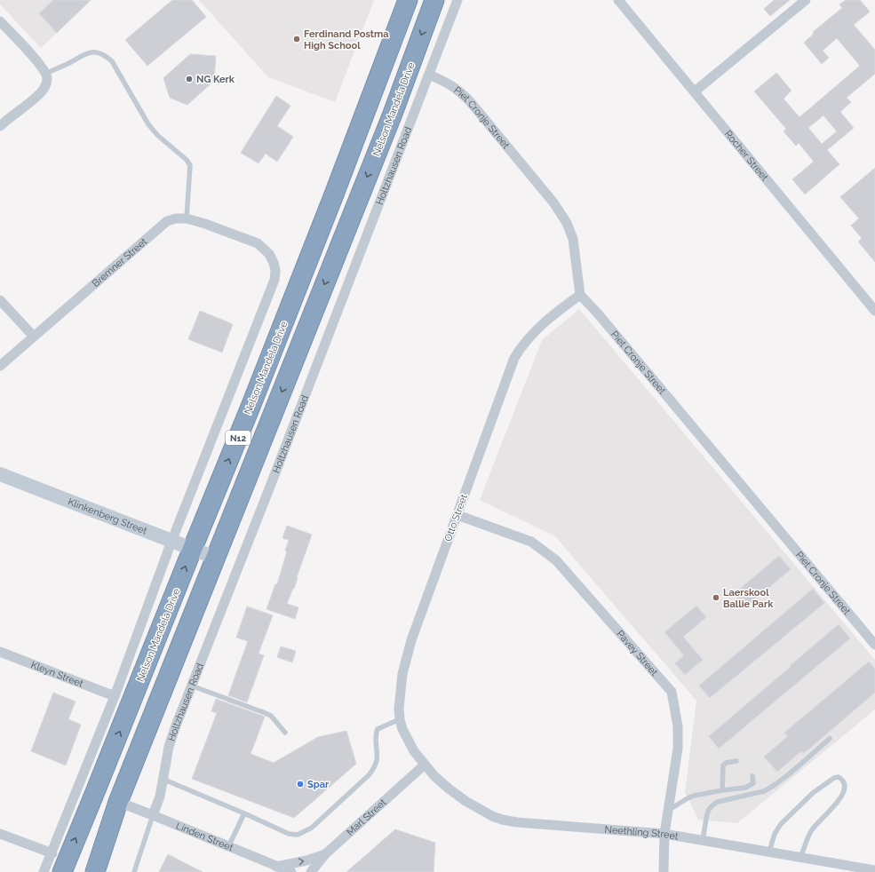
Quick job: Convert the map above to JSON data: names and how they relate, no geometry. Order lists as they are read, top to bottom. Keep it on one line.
{"streets":{"highway":["Nelson Mandela Drive","N12"],"street":["Piet Cronje Street","Rocher Street","Holtzhausen Road","Bremner Street","Klinkenberg Street","Otto Street","Pavey Street","Kleyn Street","Marl Street","Neethling Street","Linden Street"]},"crossings":[["Nelson Mandela Drive","Klinkenberg Street"],["Nelson Mandela Drive","Linden Street"],["Piet Cronje Street","Holtzhausen Road"],["Piet Cronje Street","Otto Street"],["Holtzhausen Road","Linden Street"],["Bremner Street","Klinkenberg Street"],["Otto Street","Pavey Street"],["Otto Street","Marl Street"],["Otto Street","Neethling Street"],["Pavey Street","Neethling Street"],["Marl Street","Neethling Street"]],"places":["Ferdinand Postma High School","NG Kerk","Laerskool Ballie Park","Spar"]}
